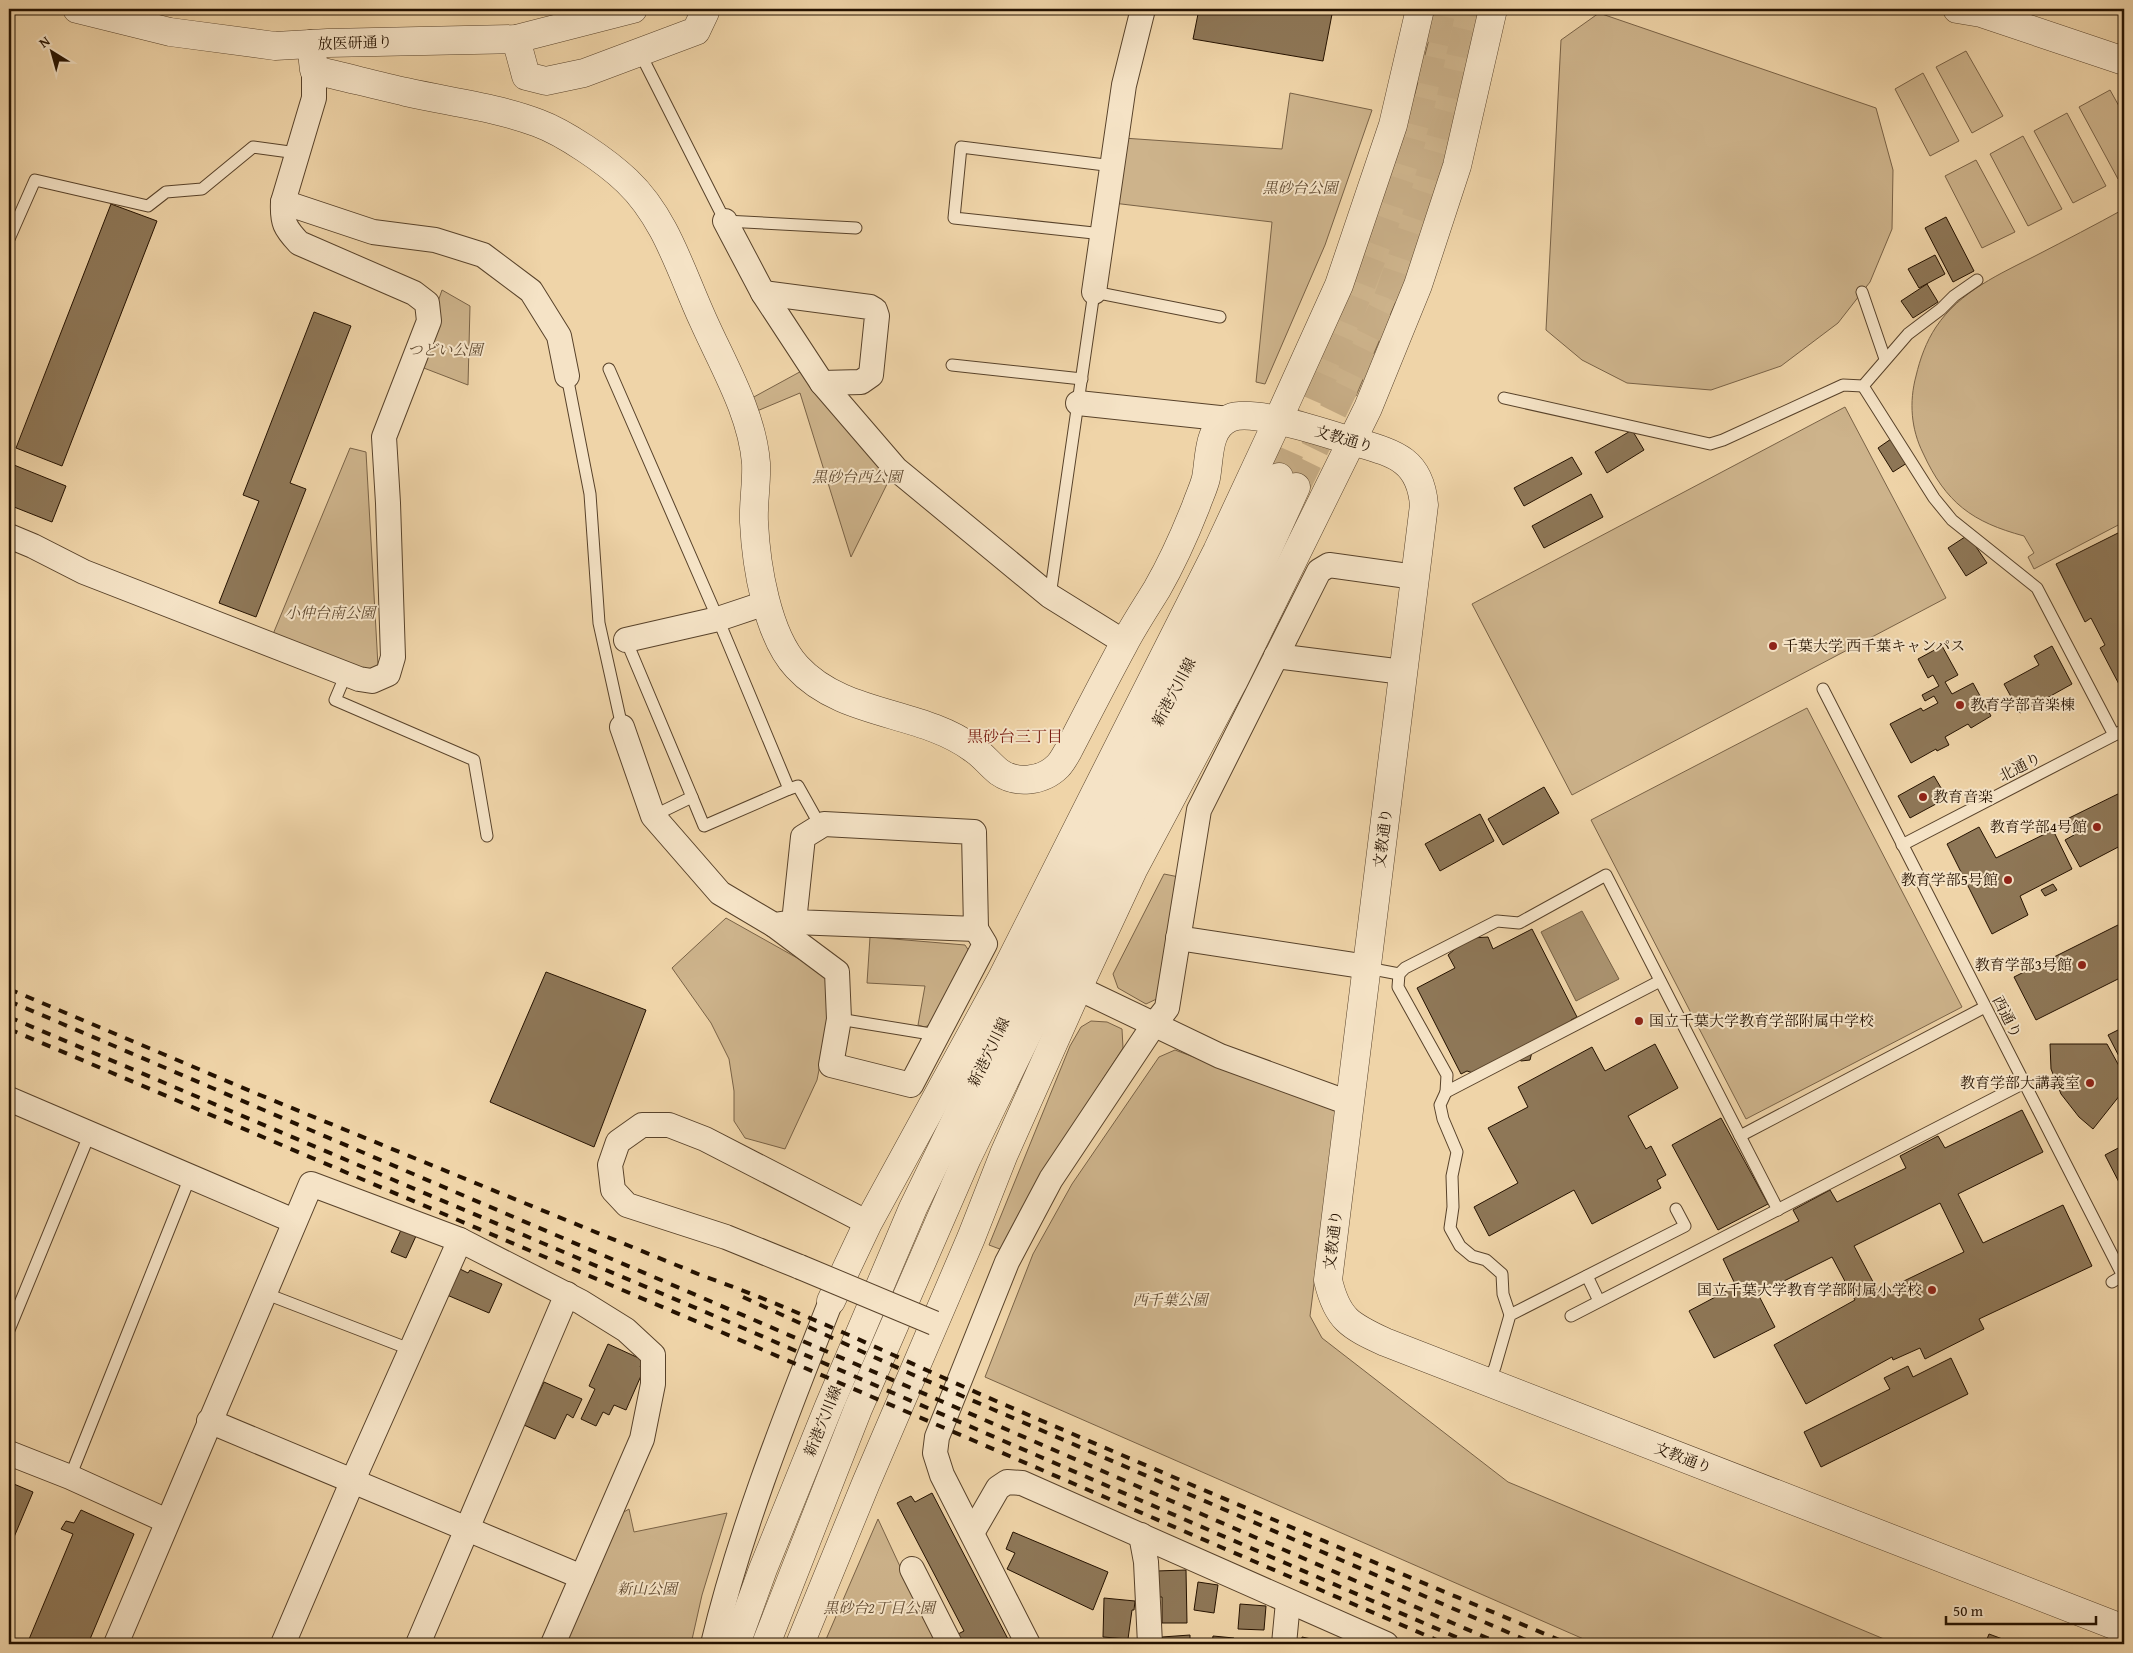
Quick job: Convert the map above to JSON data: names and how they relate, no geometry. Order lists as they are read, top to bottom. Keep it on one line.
{"streets":{"street":["放医研通り","文教通り","新港穴川線"],"lane":["北通り","西通り"]},"crossings":[["北通り","西通り"]],"districts":["黒砂台三丁目"],"parks":["黒砂台公園","つどい公園","黒砂台西公園","小仲台南公園","西千葉公園","新山公園","黒砂台2丁目公園"],"places":["千葉大学 西千葉キャンパス","教育学部音楽棟","教育音楽","教育学部4号館","教育学部5号館","教育学部3号館","国立千葉大学教育学部附属中学校","教育学部大講義室","国立千葉大学教育学部附属小学校"],"scale_bar":"50 m","north":"top left"}
